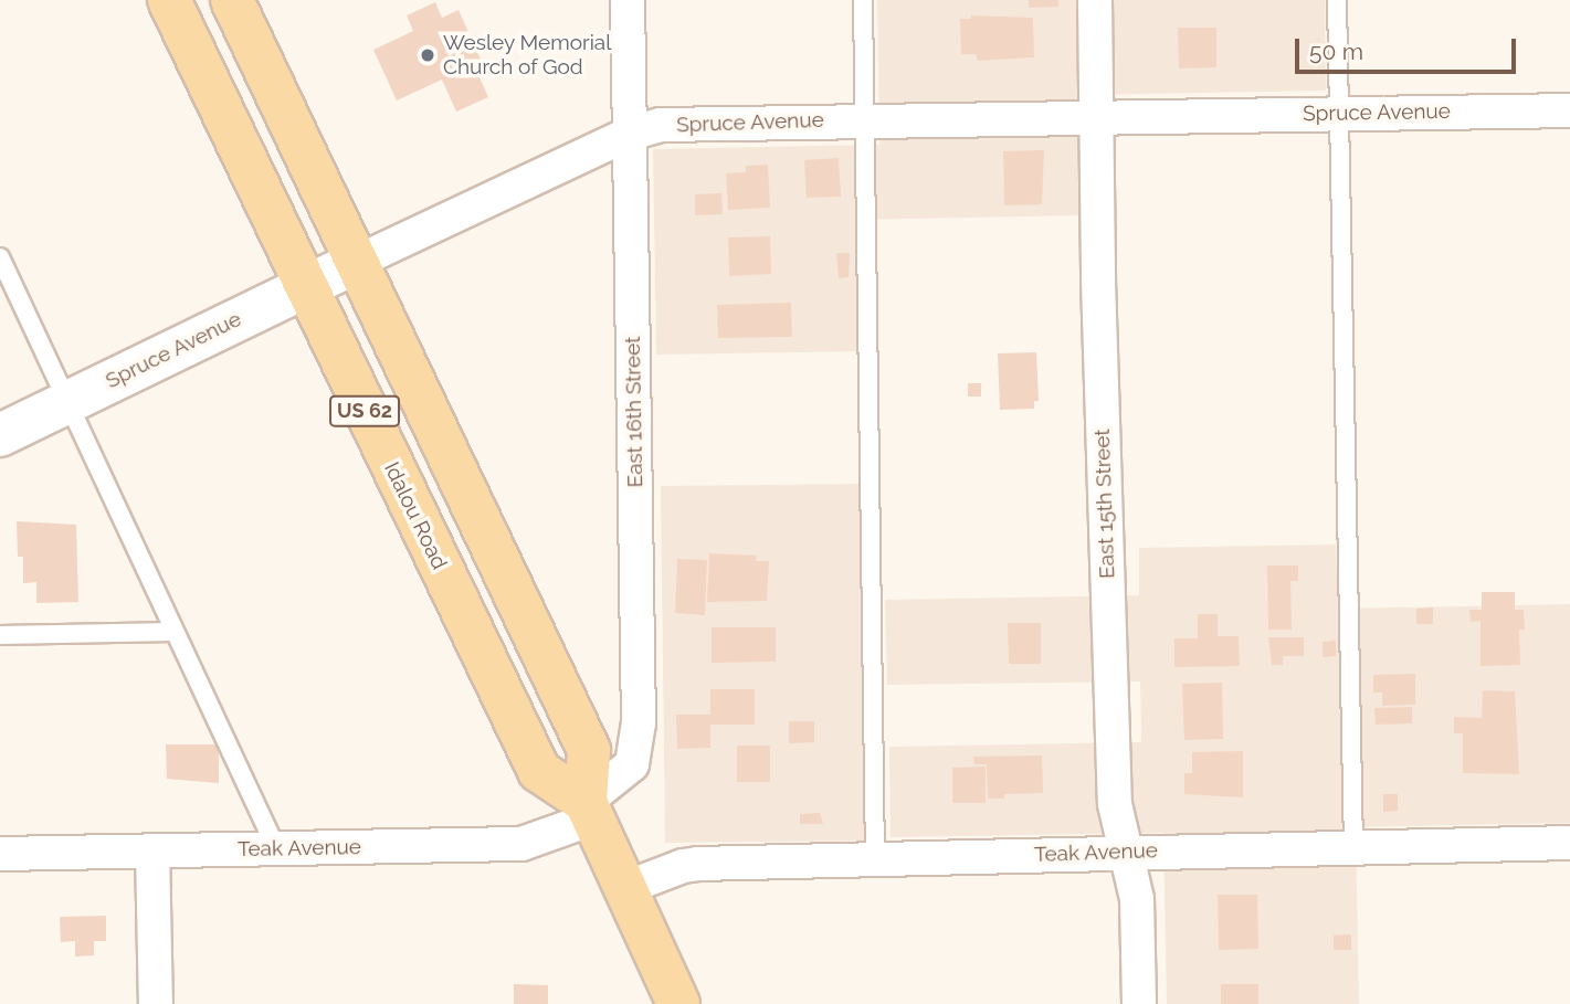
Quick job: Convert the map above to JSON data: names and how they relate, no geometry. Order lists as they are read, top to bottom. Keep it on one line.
{"streets":{"main road":["Spruce Avenue","US 62","Idalou Road"],"street":["East 16th Street","East 15th Street","Teak Avenue"]},"crossings":[["Spruce Avenue","US 62"],["Spruce Avenue","East 16th Street"],["Spruce Avenue","East 15th Street"],["Spruce Avenue","Idalou Road"],["US 62","East 16th Street"],["US 62","Idalou Road"],["US 62","Teak Avenue"],["East 16th Street","Idalou Road"],["East 16th Street","Teak Avenue"],["East 15th Street","Teak Avenue"],["Idalou Road","Teak Avenue"]],"places":["Wesley Memorial Church of God"],"scale_bar":"50 m"}
